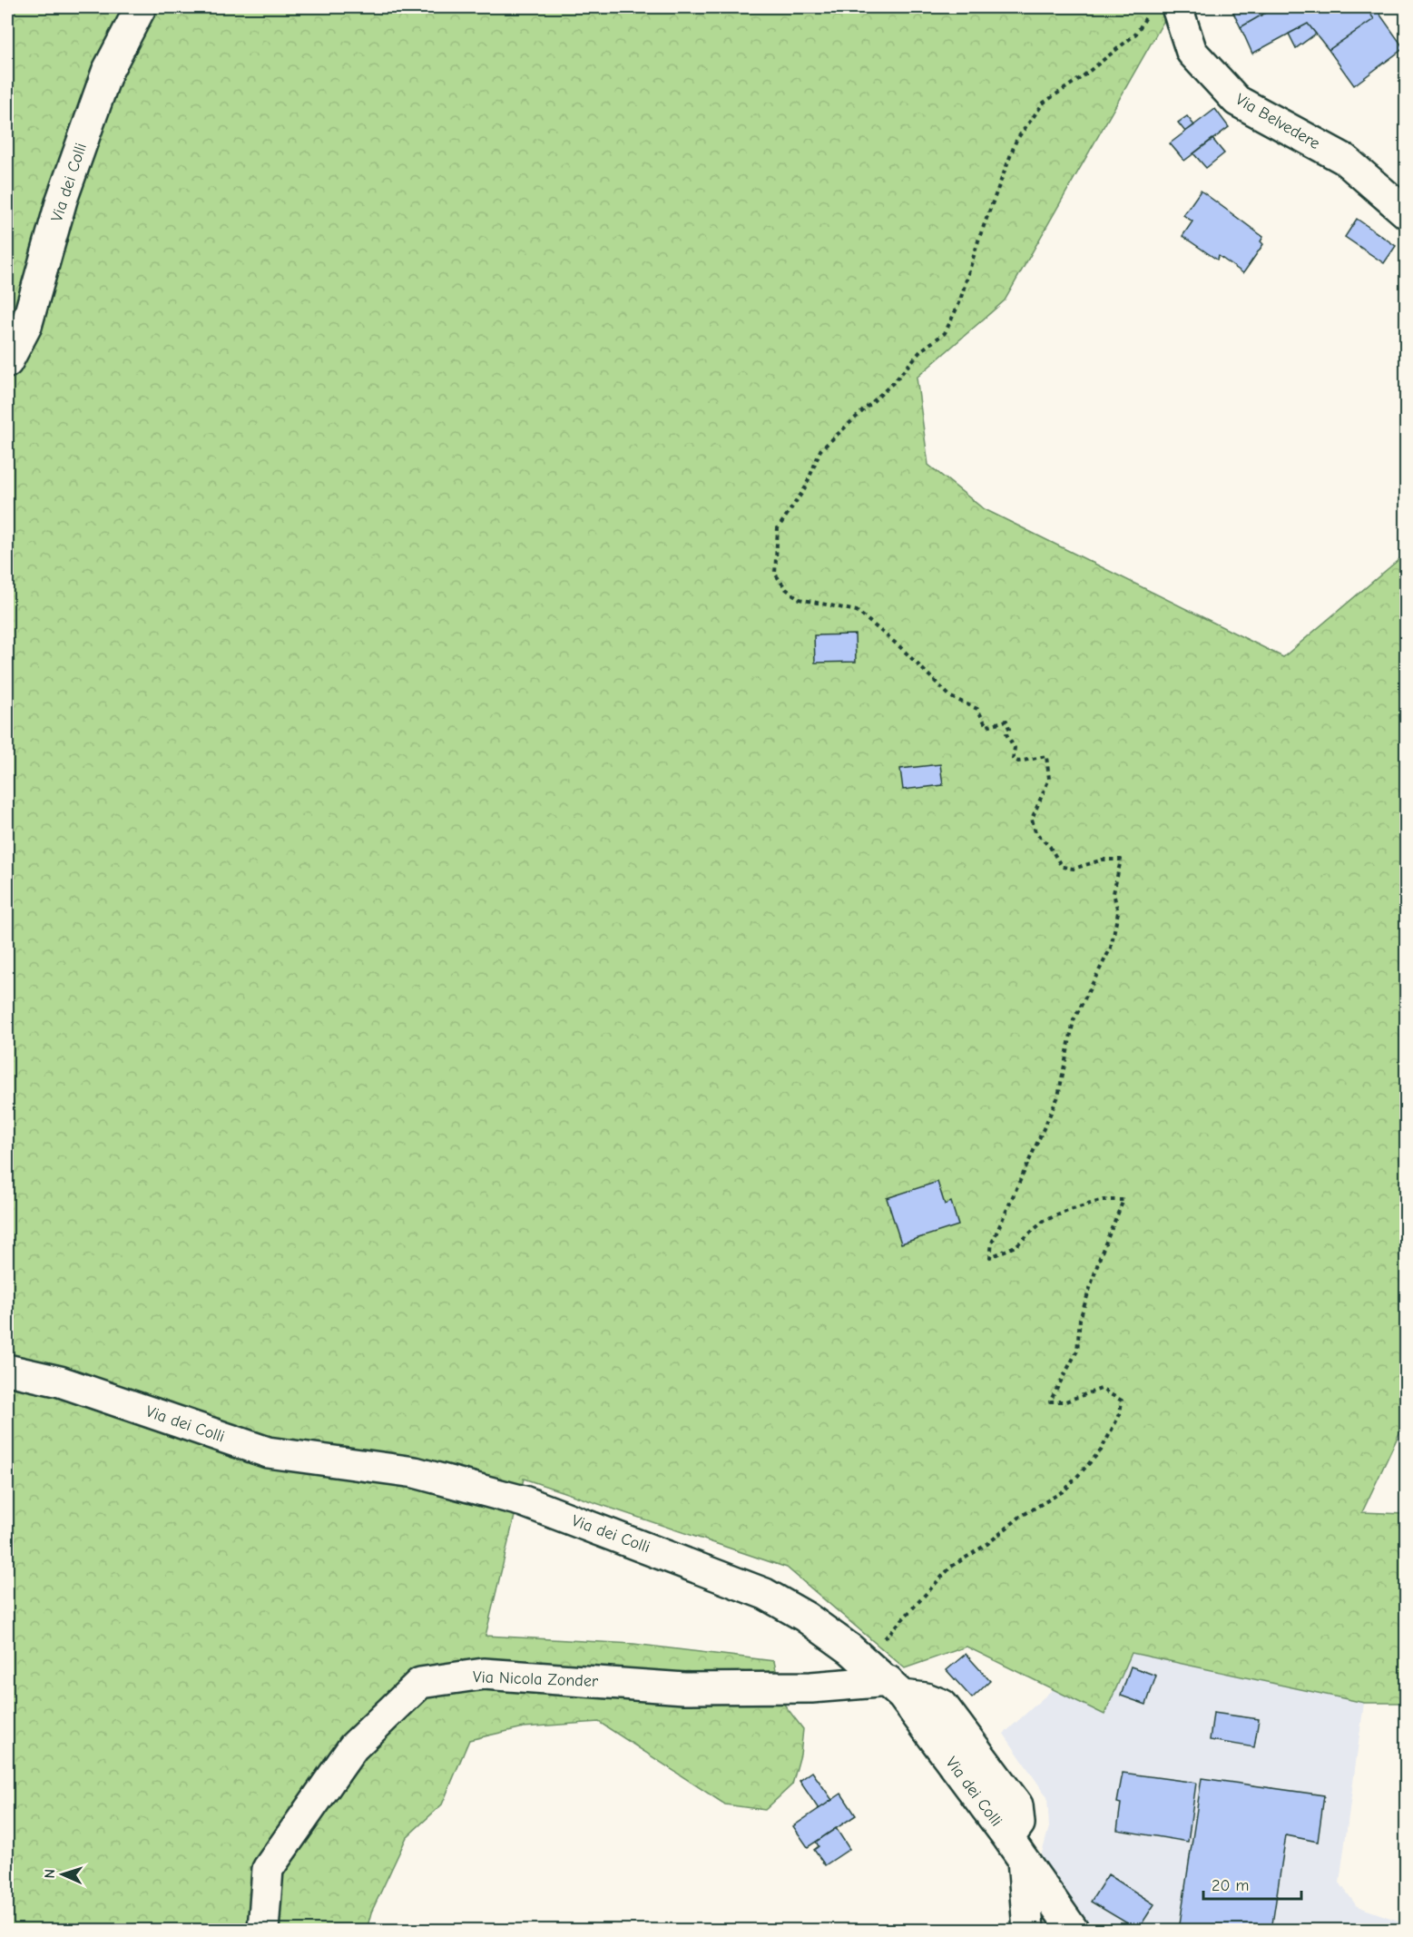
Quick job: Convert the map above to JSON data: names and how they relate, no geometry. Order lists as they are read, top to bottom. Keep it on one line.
{"streets":{"street":["Via Belvedere","Via dei Colli","Via Nicola Zonder"]},"crossings":[["Via dei Colli","Via Nicola Zonder"]],"scale_bar":"20 m","north":"left"}
